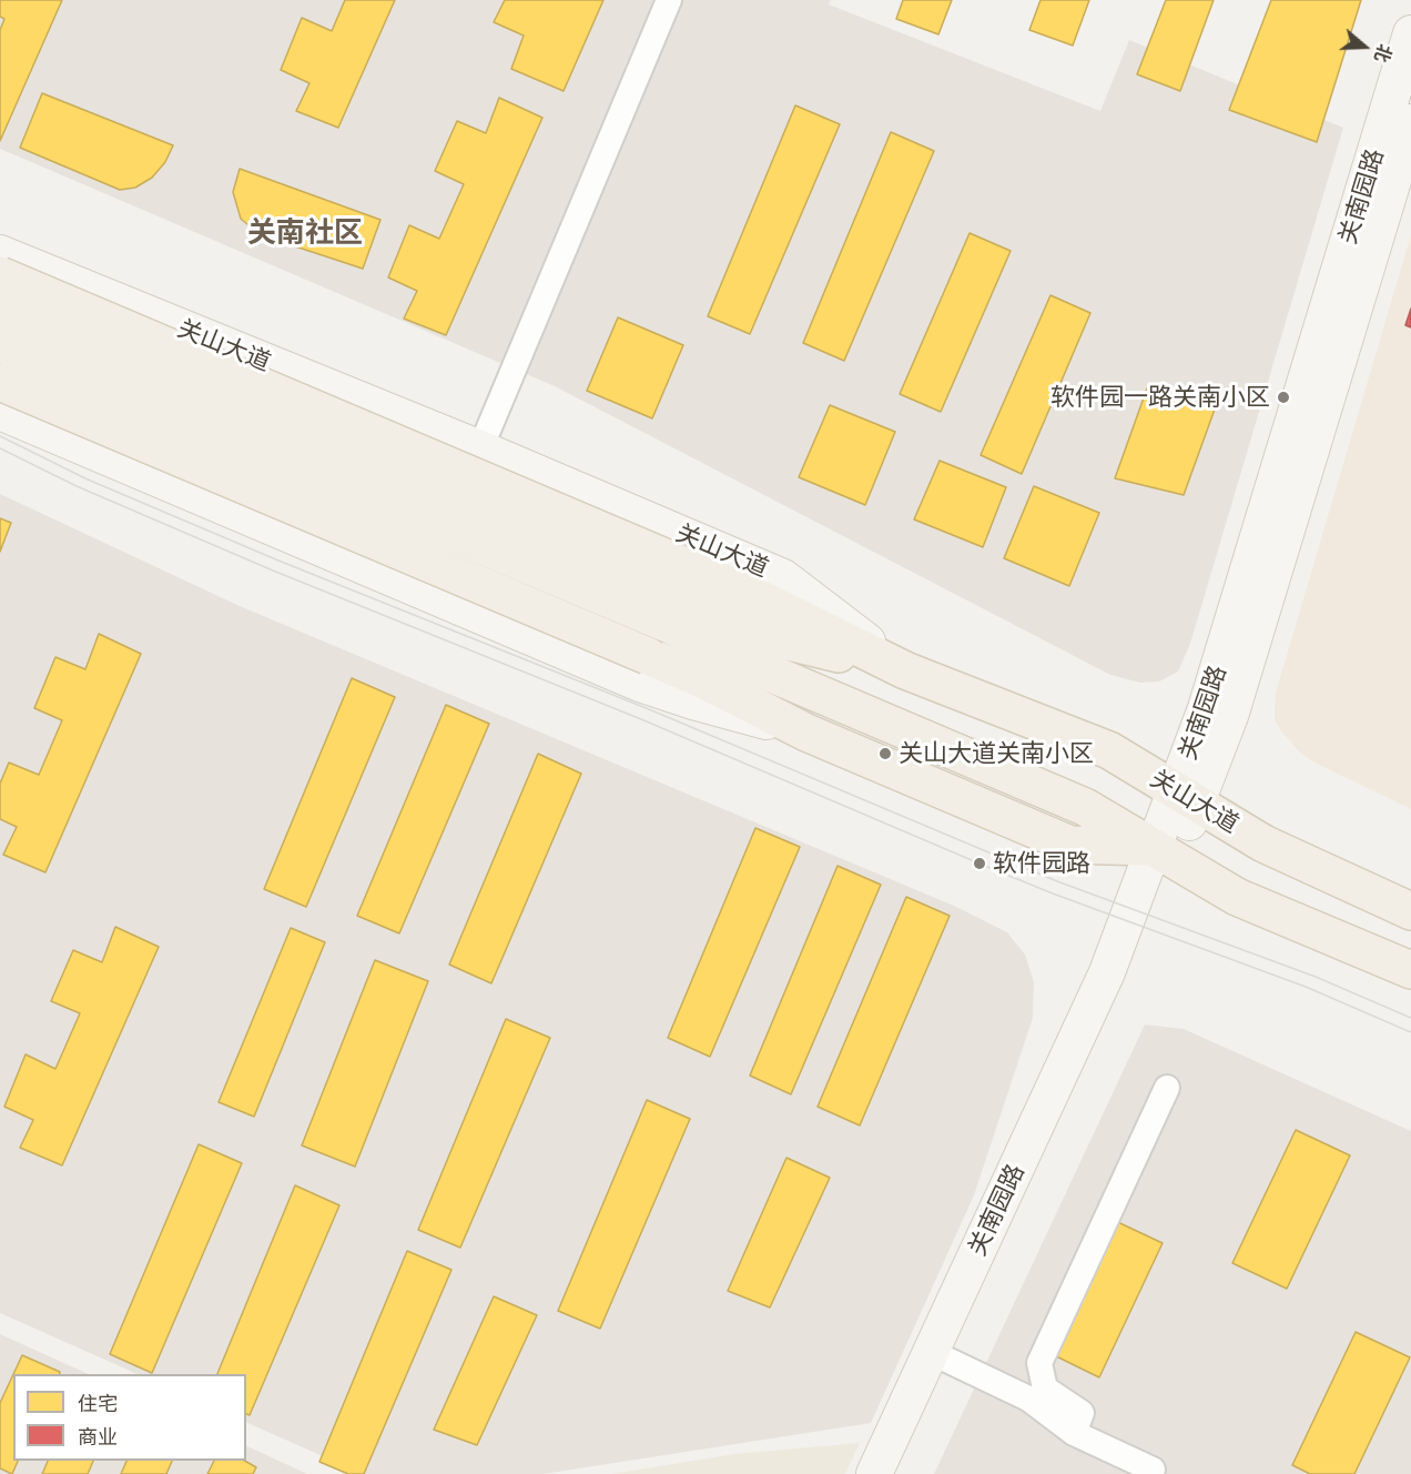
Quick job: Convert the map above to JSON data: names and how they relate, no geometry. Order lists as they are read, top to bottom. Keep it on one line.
{"streets":{"main road":["关南园路","关山大道"]},"crossings":[["关南园路","关山大道"]],"districts":["关南社区"],"places":["软件园一路关南小区","关山大道关南小区","软件园路"],"legend":["住宅","商业"],"north":"right"}
